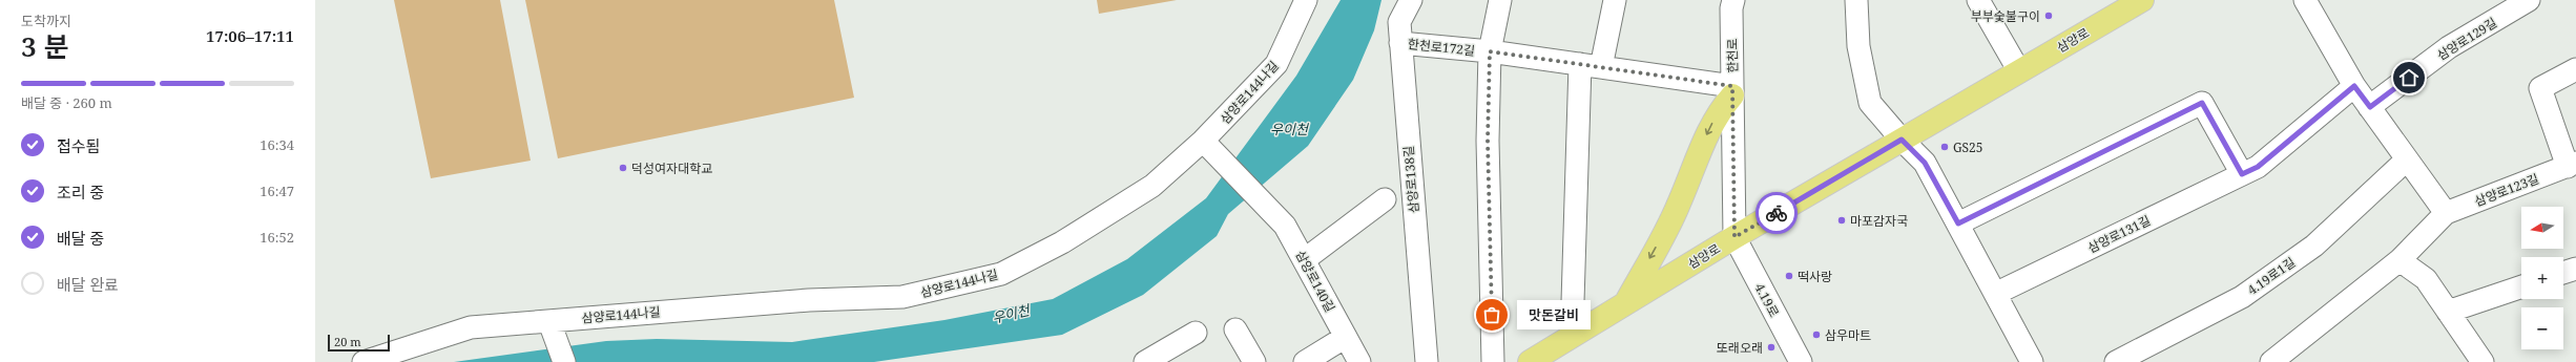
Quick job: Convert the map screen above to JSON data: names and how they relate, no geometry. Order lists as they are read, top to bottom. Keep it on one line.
{"streets":{"main road":["삼양로"],"street":["삼양로129길","한천로172길","한천로","삼양로144나길","삼양로138길","삼양로123길","삼양로131길","4.19로1길","삼양로140길","4.19로"]},"crossings":[["삼양로","한천로"],["삼양로","4.19로"],["한천로172길","한천로"],["한천로172길","삼양로138길"],["한천로","4.19로"],["삼양로144나길","삼양로140길"]],"water":["우이천"],"places":["부부숯불구이","GS25","덕성여자대학교","마포감자국","떡사랑","맛돈갈비","삼우마트","또래오래"],"scale_bar":"20 m","north":"left","page":{"heading":["3 분","도착까지","17:06–17:11"],"bar":"배달 중 · 260 m","list":[["접수됨","16:34"],["조리 중","16:47"],["배달 중","16:52"],"배달 완료"],"map_buttons":["+","−"],"bubble":"맛돈갈비","scale":"20 m"}}
